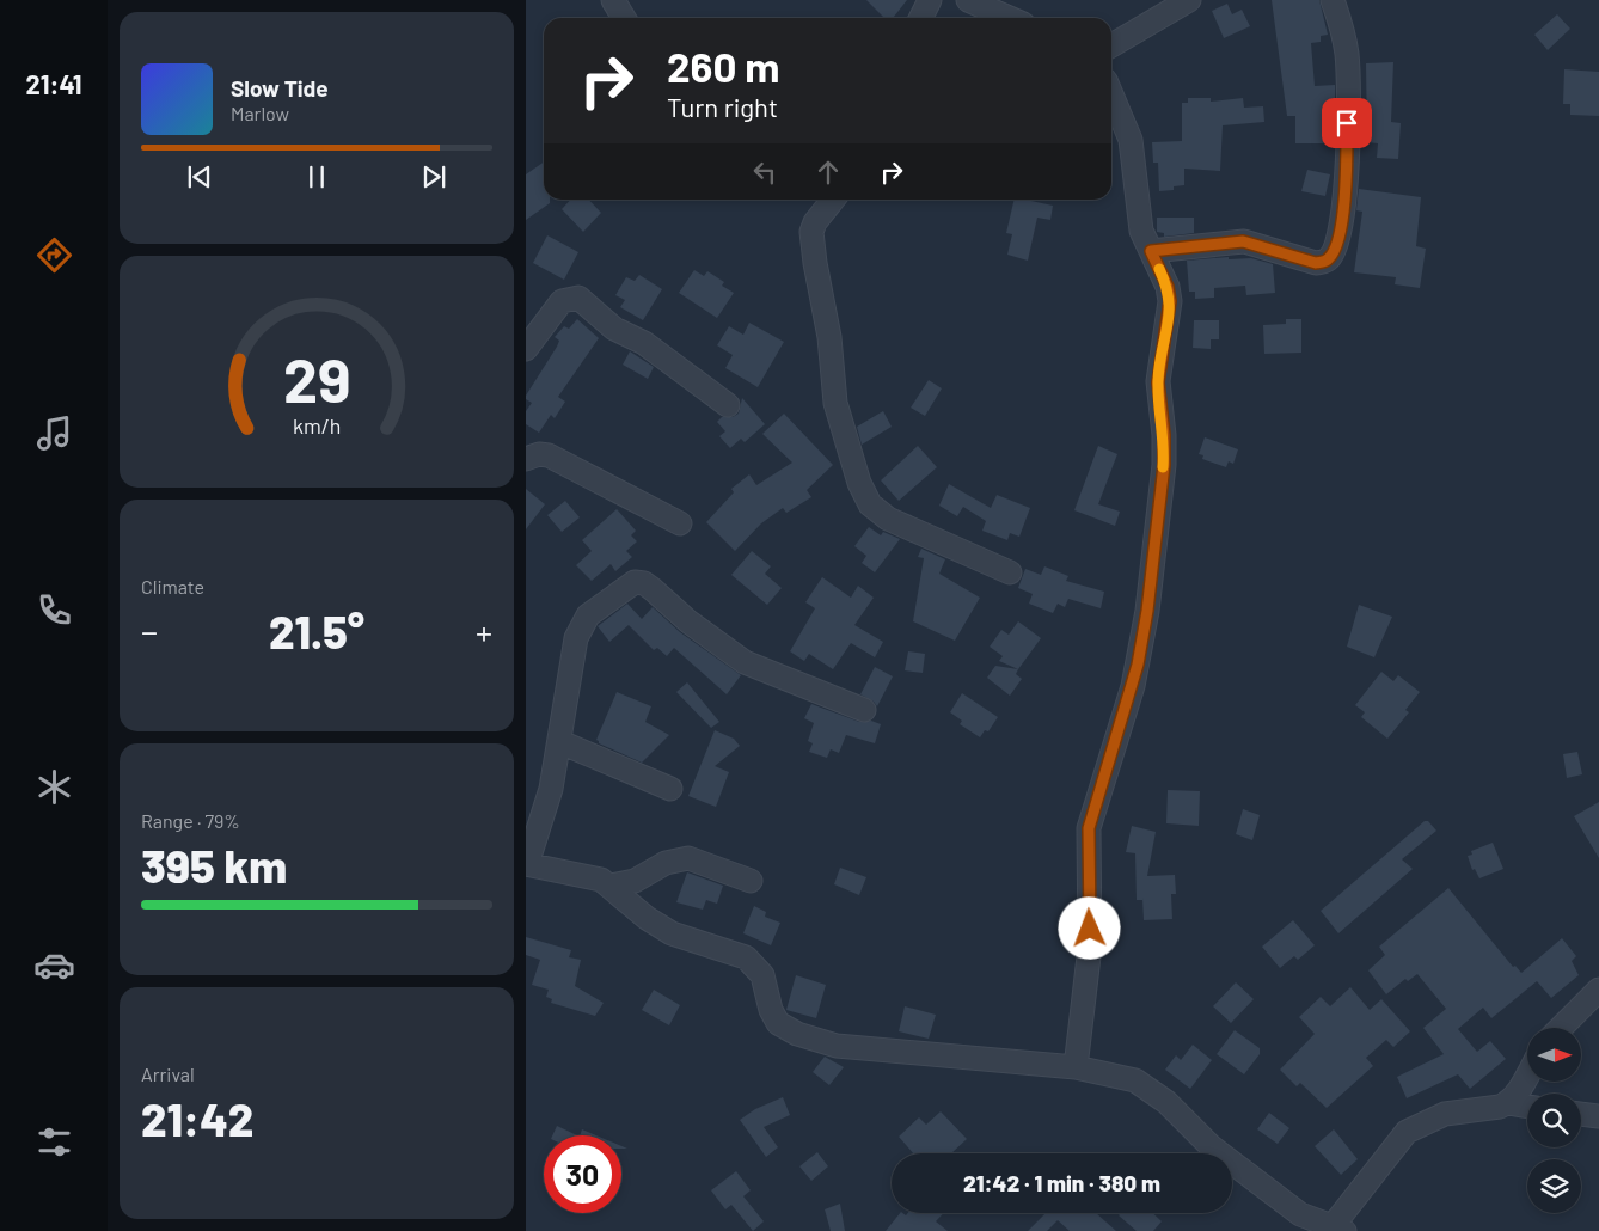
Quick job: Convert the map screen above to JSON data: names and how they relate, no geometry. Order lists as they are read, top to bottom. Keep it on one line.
{"north":"right","page":{"tabs":"21:41","turn":["260 m","Turn right"],"song":["Slow Tide","Marlow"],"tile":["Climate",["Range · 79%","395 km"],["Arrival","21:42"]],"heat":["−","21.5°","+"],"limit":"30","trip":"21:42 · 1 min · 380 m","gauge":["29","km/h"]}}
